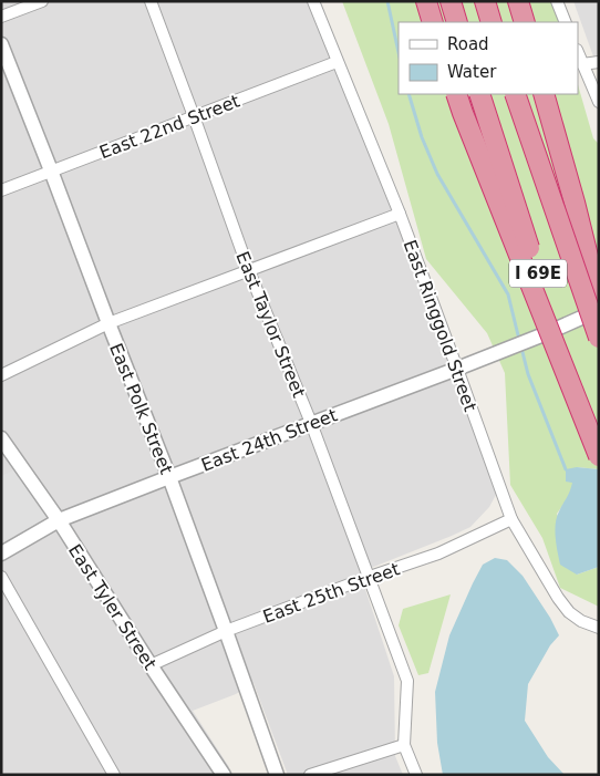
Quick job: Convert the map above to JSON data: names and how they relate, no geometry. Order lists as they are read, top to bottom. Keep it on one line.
{"streets":{"highway":["I 69E"],"street":["East 22nd Street","East Taylor Street","East Ringgold Street","East Polk Street","East 24th Street","East 25th Street","East Tyler Street"]},"crossings":[["East 22nd Street","East Taylor Street"],["East 22nd Street","East Ringgold Street"],["East 22nd Street","East Polk Street"],["East Taylor Street","East 24th Street"],["East Taylor Street","East 25th Street"],["East Ringgold Street","East 24th Street"],["East Ringgold Street","East 25th Street"],["East Polk Street","East 24th Street"],["East Polk Street","East 25th Street"],["East 24th Street","East Tyler Street"],["East 25th Street","East Tyler Street"]],"legend":["Road","Water"]}
